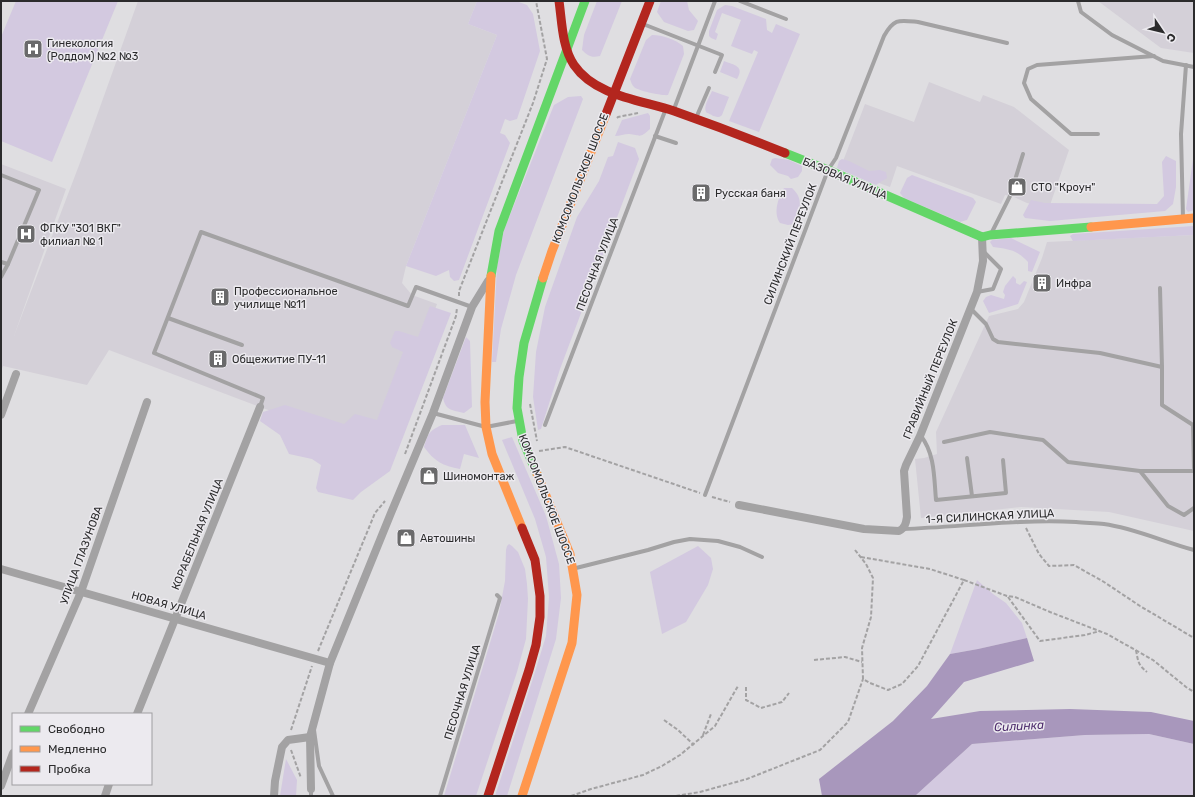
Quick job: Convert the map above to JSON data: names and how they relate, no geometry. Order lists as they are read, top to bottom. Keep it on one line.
{"streets":{"main road":["КОМСОМОЛЬСКОЕ ШОССЕ","БАЗОВАЯ УЛИЦА"],"street":["ГРАВИЙНЫЙ ПЕРЕУЛОК","КОРАБЕЛЬНАЯ УЛИЦА","УЛИЦА ГЛАЗУНОВА","НОВАЯ УЛИЦА"],"lane":["СИЛИНСКИЙ ПЕРЕУЛОК","ПЕСОЧНАЯ УЛИЦА","1-Я СИЛИНСКАЯ УЛИЦА"]},"crossings":[["КОМСОМОЛЬСКОЕ ШОССЕ","БАЗОВАЯ УЛИЦА"],["БАЗОВАЯ УЛИЦА","СИЛИНСКИЙ ПЕРЕУЛОК"],["БАЗОВАЯ УЛИЦА","ПЕСОЧНАЯ УЛИЦА"],["БАЗОВАЯ УЛИЦА","ГРАВИЙНЫЙ ПЕРЕУЛОК"],["ГРАВИЙНЫЙ ПЕРЕУЛОК","1-Я СИЛИНСКАЯ УЛИЦА"],["КОРАБЕЛЬНАЯ УЛИЦА","НОВАЯ УЛИЦА"],["УЛИЦА ГЛАЗУНОВА","НОВАЯ УЛИЦА"]],"water":["Силинка"],"places":{"hospital":["Гинекология (Роддом) №2 №3","ФГКУ \"301 ВКГ\" филиал № 1"],"shop":["СТО \"Кроун\"","Шиномонтаж","Автошины"],"building":["Русская баня","Инфра","Профессиональное училище №11","Общежитие ПУ-11"]},"legend":["Свободно","Медленно","Пробка"],"north":"bottom right"}
